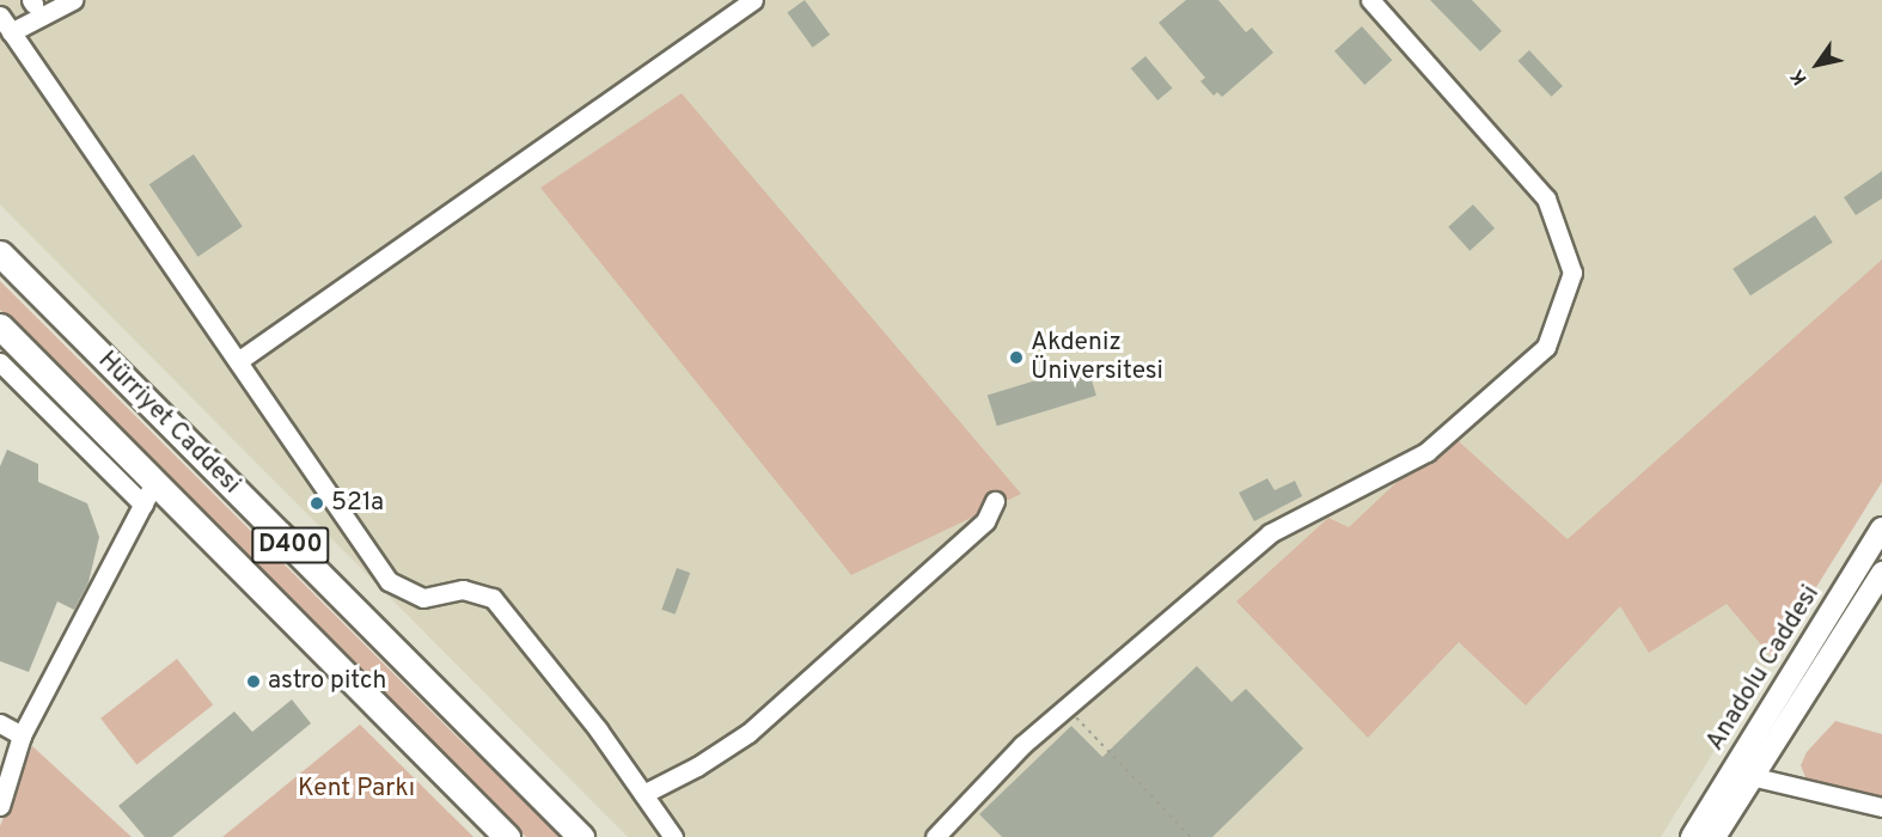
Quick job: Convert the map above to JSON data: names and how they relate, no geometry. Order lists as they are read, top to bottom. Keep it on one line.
{"streets":{"highway":["Hürriyet Caddesi","D400"],"main road":["Anadolu Caddesi"]},"parks":["Kent Parkı"],"places":["Akdeniz Üniversitesi","521a","astro pitch"],"north":"bottom left"}
